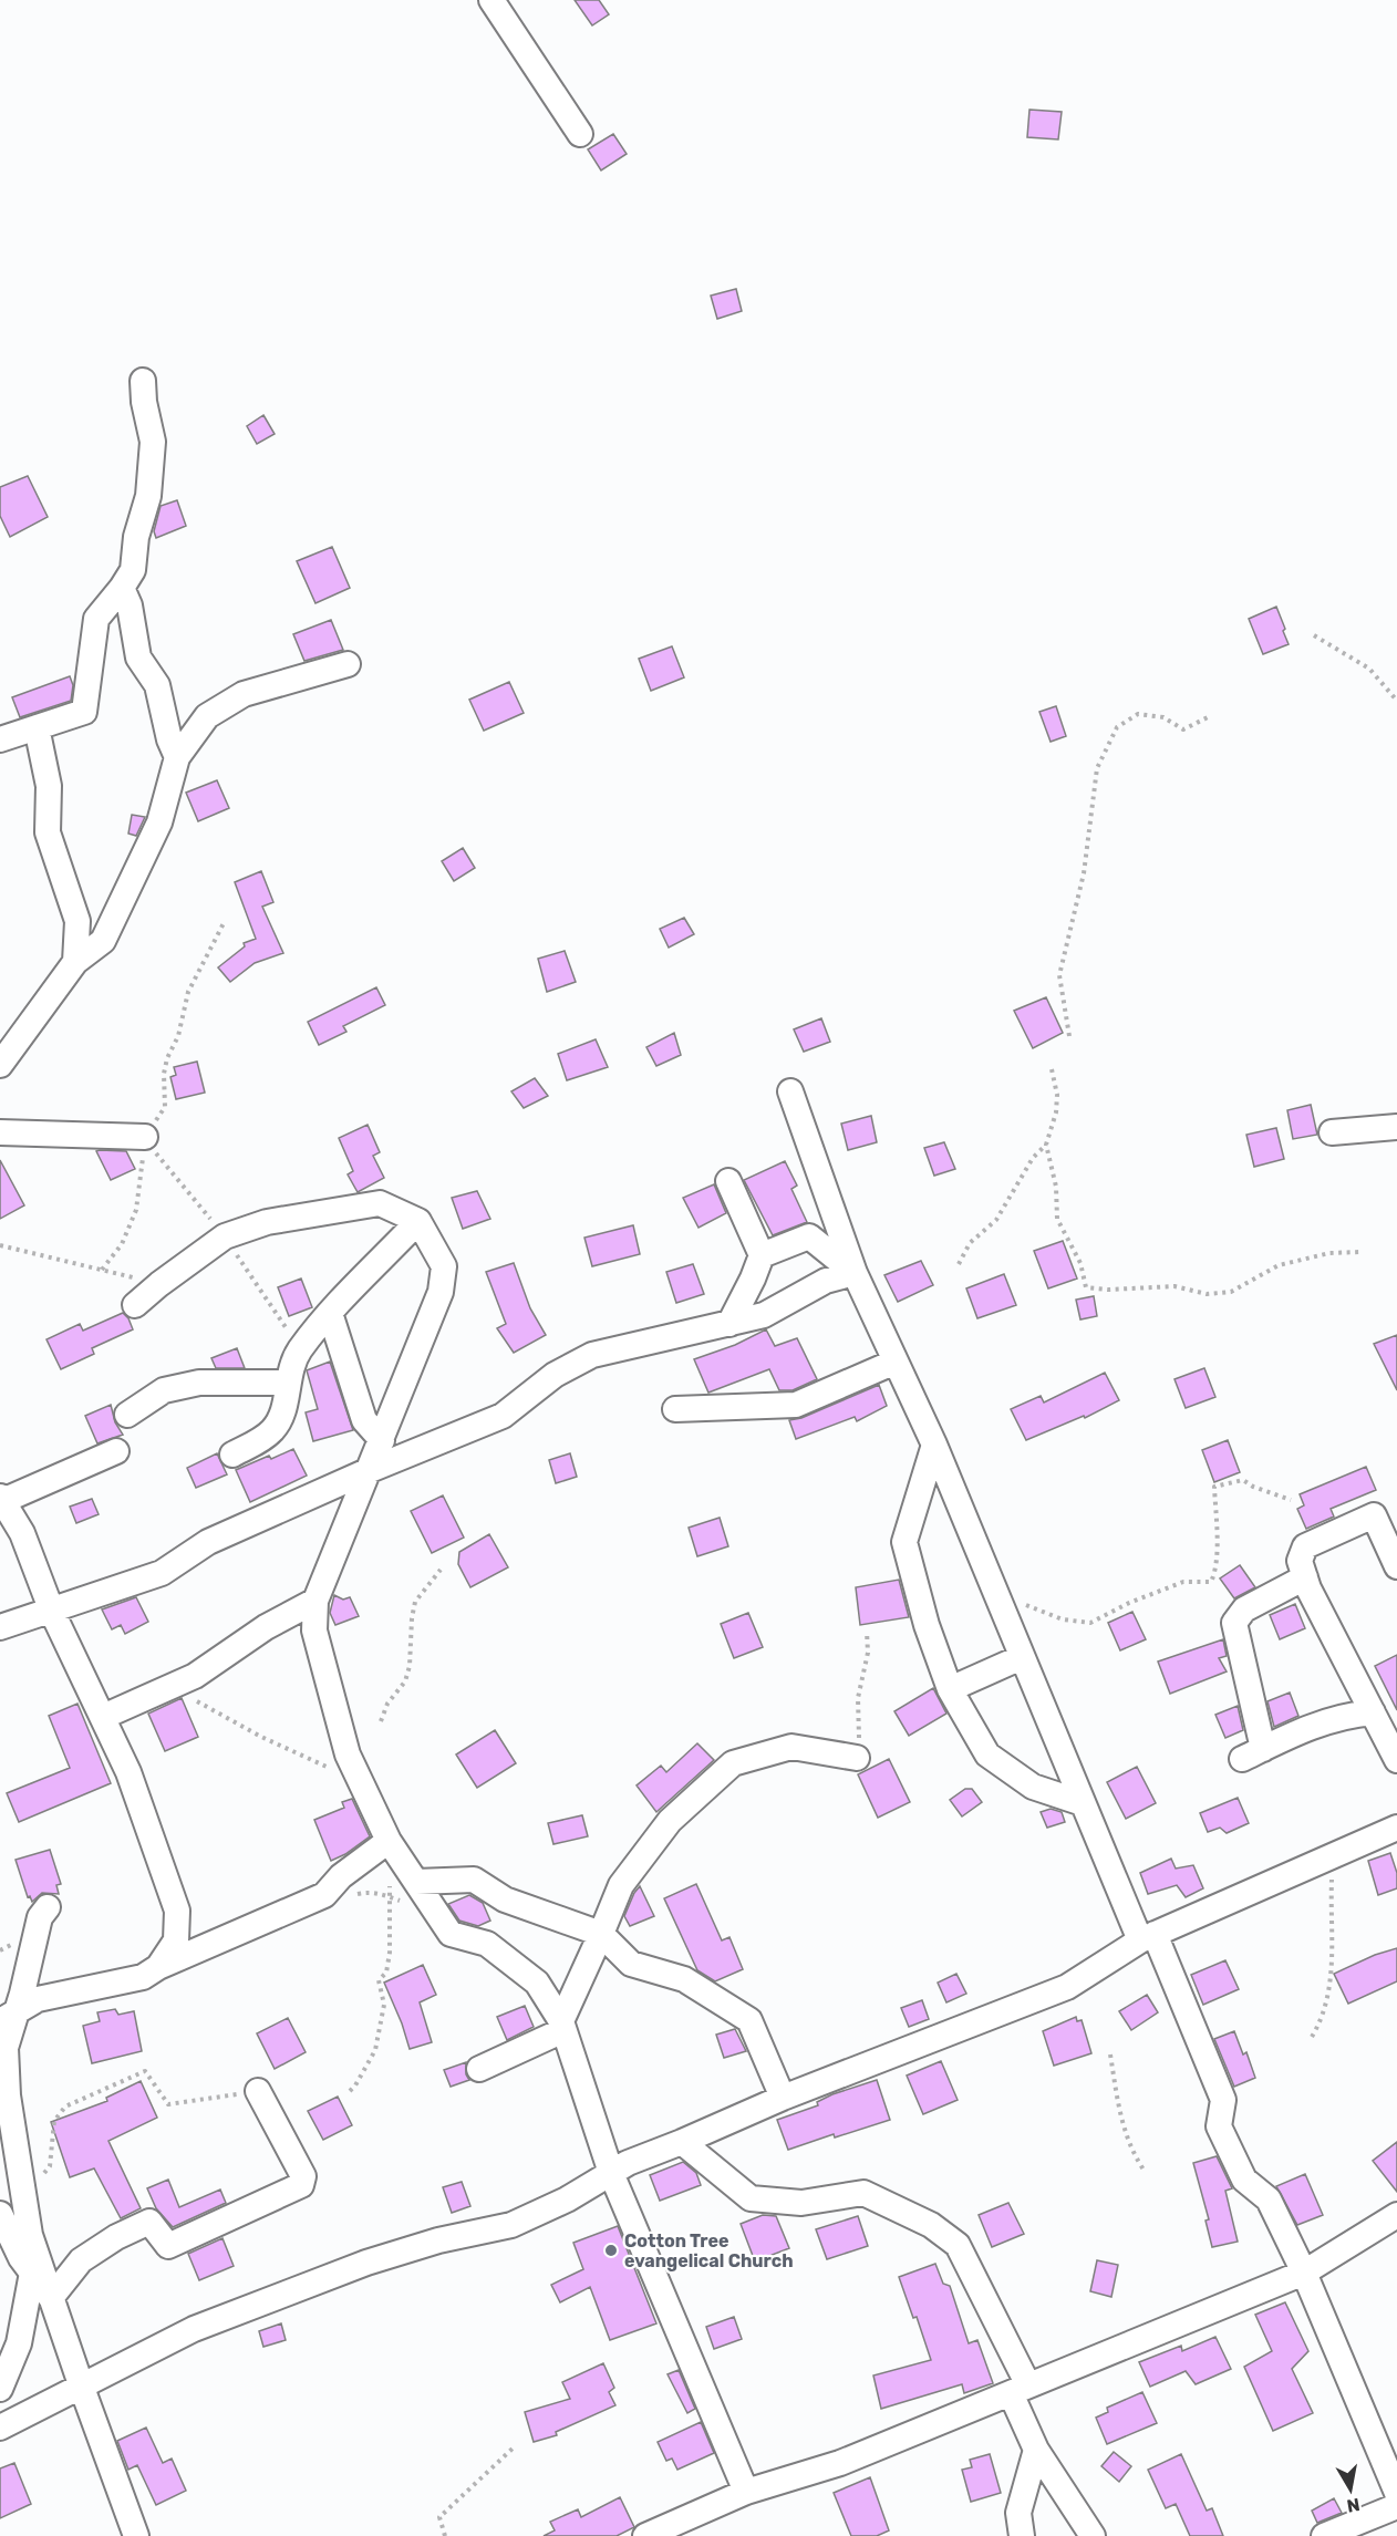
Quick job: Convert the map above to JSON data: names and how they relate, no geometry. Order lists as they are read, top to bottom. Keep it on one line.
{"places":["Cotton Tree evangelical Church"],"north":"bottom"}
